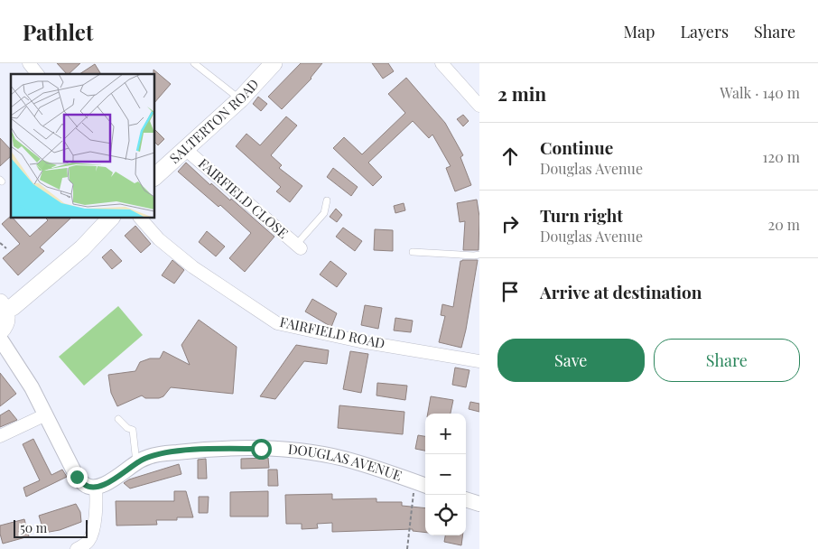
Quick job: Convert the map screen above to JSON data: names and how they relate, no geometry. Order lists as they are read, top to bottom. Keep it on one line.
{"streets":{"main road":["SALTERTON ROAD"],"street":["FAIRFIELD CLOSE","FAIRFIELD ROAD","DOUGLAS AVENUE"]},"crossings":[["SALTERTON ROAD","FAIRFIELD CLOSE"]],"scale_bar":"50 m","page":{"header":"Pathlet","nav":["Map","Layers","Share"],"heading":["2 min","Walk · 140 m"],"list":[["Continue","Douglas Avenue","120 m"],["Turn right","Douglas Avenue","20 m"],"Arrive at destination"],"buttons":["Save","Share"],"map_buttons":["+","−"],"scale":"50 m"}}
